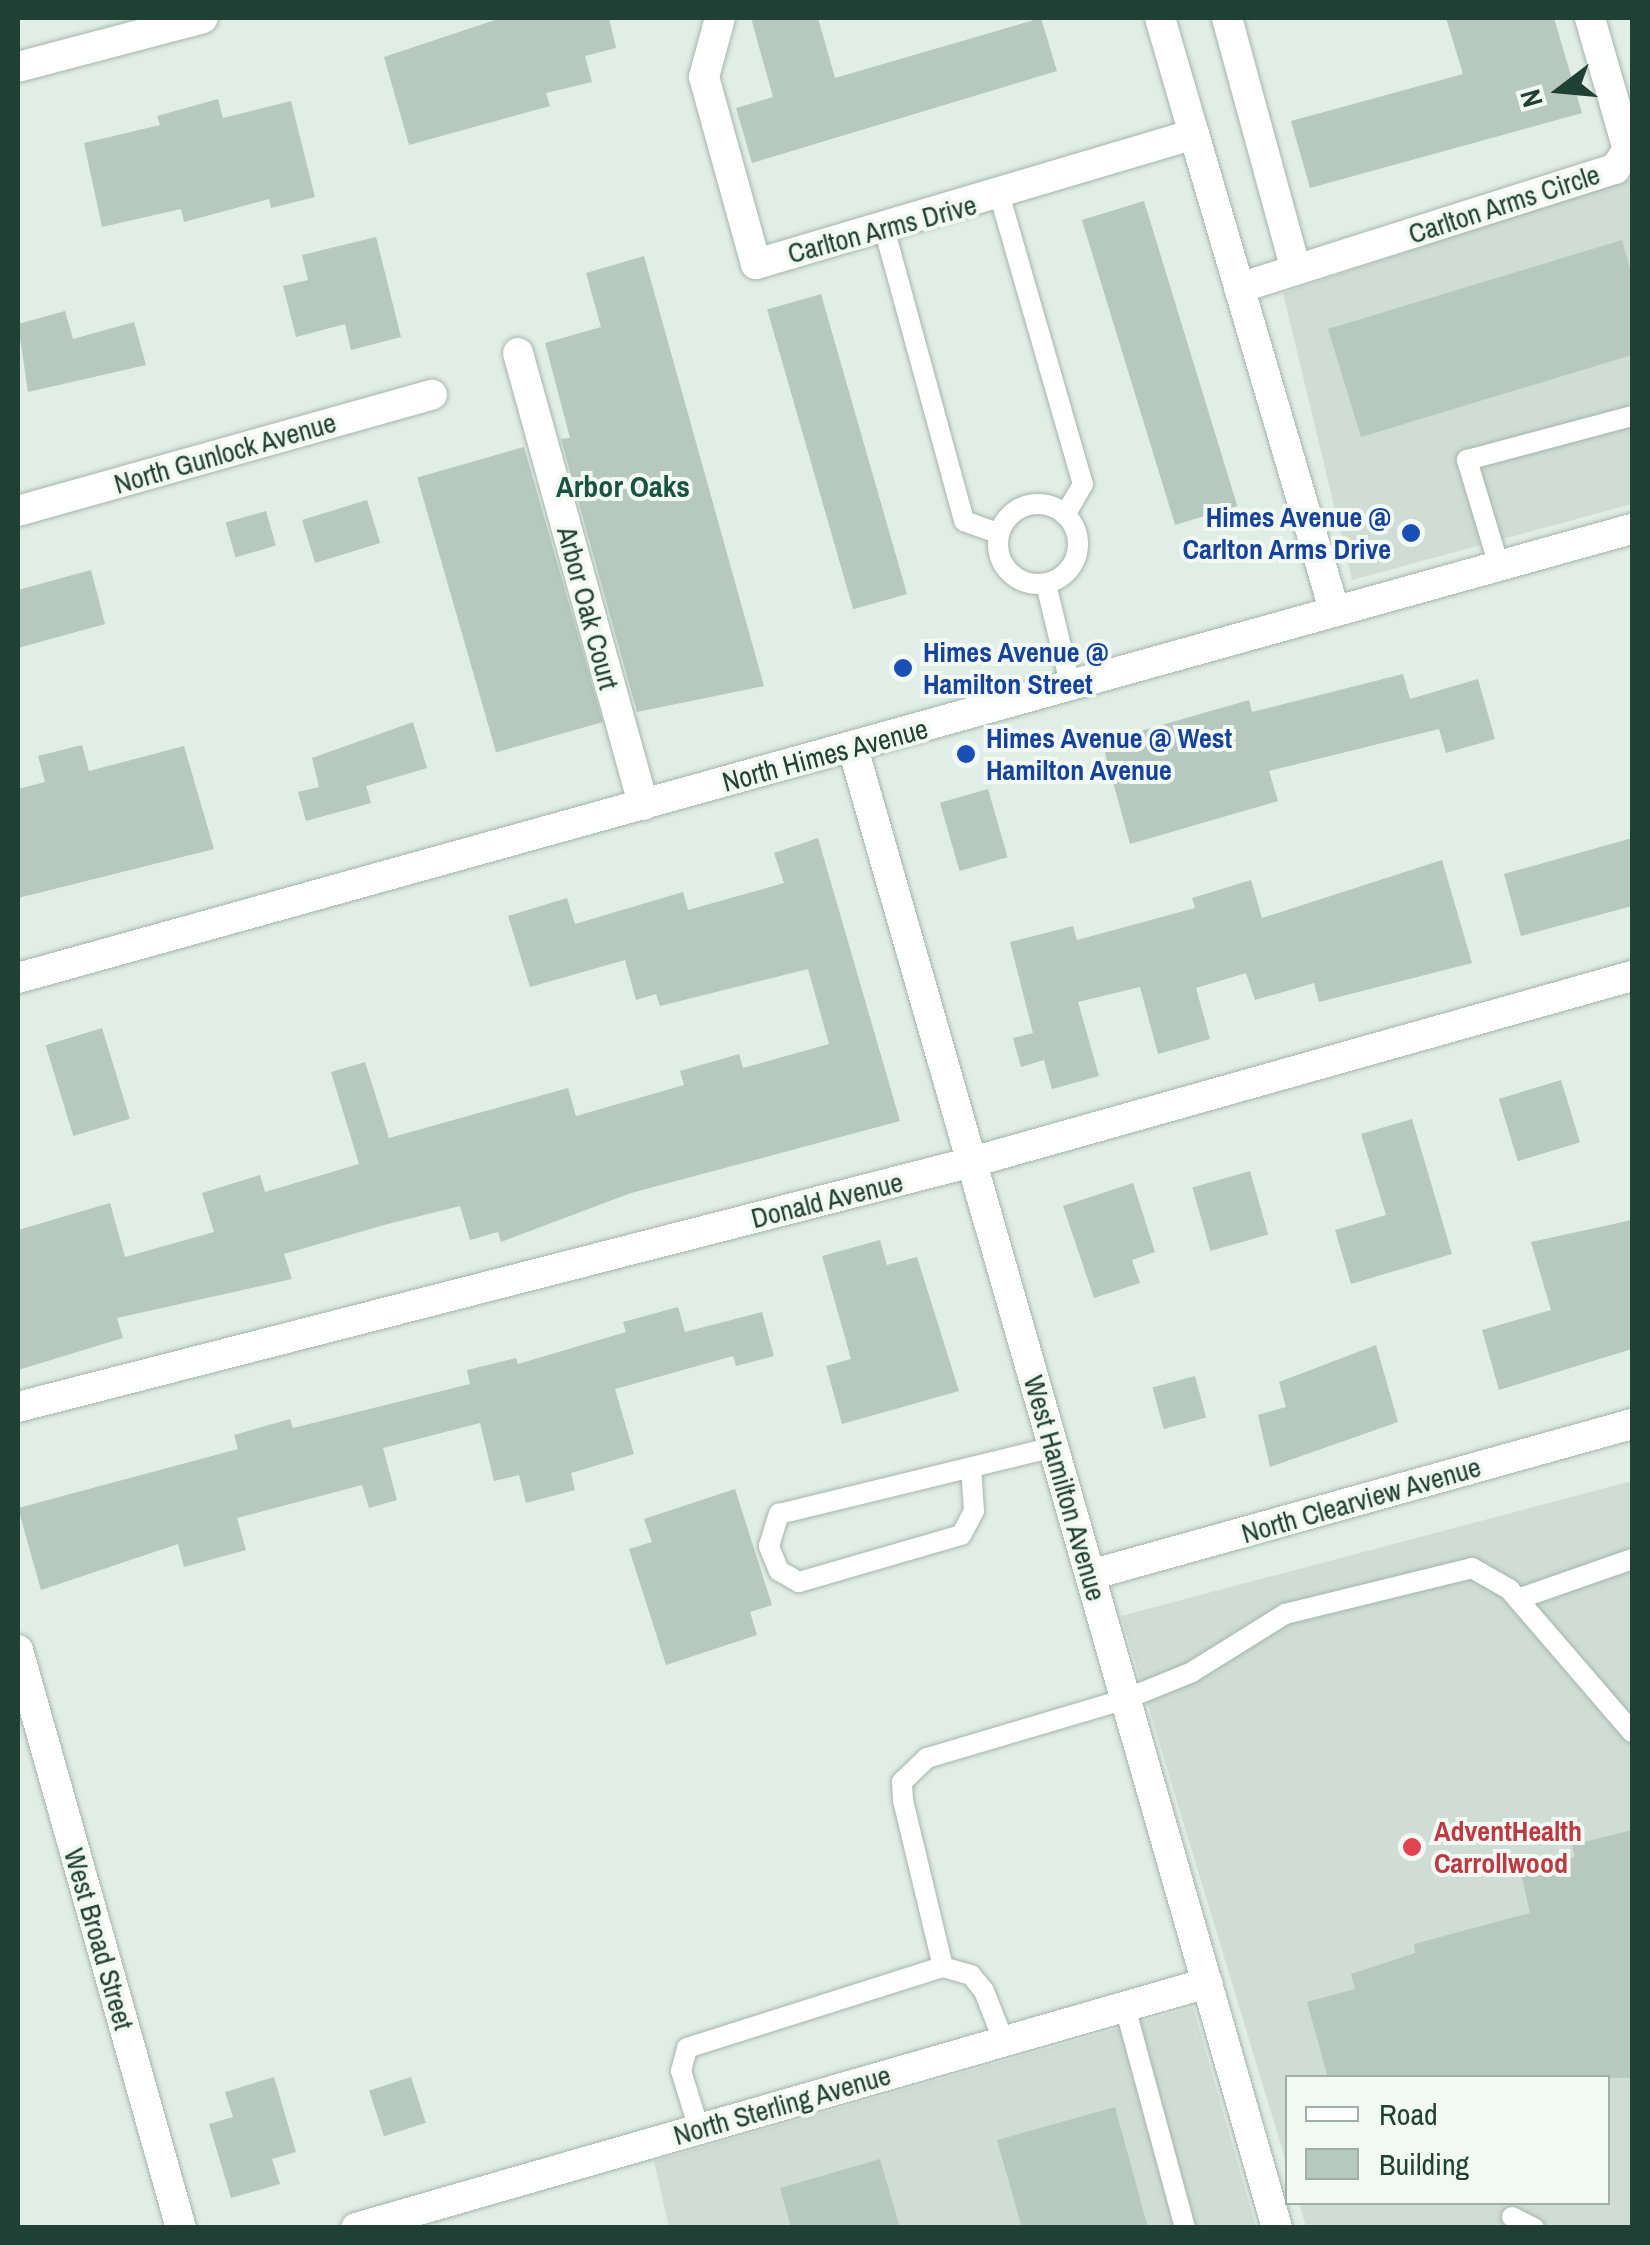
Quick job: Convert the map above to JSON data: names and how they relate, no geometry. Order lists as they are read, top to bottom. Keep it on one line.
{"streets":{"street":["Carlton Arms Circle","Carlton Arms Drive","North Gunlock Avenue","Arbor Oak Court","North Himes Avenue","Donald Avenue","West Hamilton Avenue","North Clearview Avenue","West Broad Street","North Sterling Avenue"]},"crossings":[["Arbor Oak Court","North Himes Avenue"],["North Himes Avenue","West Hamilton Avenue"],["Donald Avenue","West Hamilton Avenue"],["West Hamilton Avenue","North Clearview Avenue"],["West Hamilton Avenue","North Sterling Avenue"]],"districts":["Arbor Oaks"],"places":["Himes Avenue @ Carlton Arms Drive","Himes Avenue @ Hamilton Street","Himes Avenue @ West Hamilton Avenue","AdventHealth Carrollwood"],"legend":["Road","Building"],"north":"left"}
